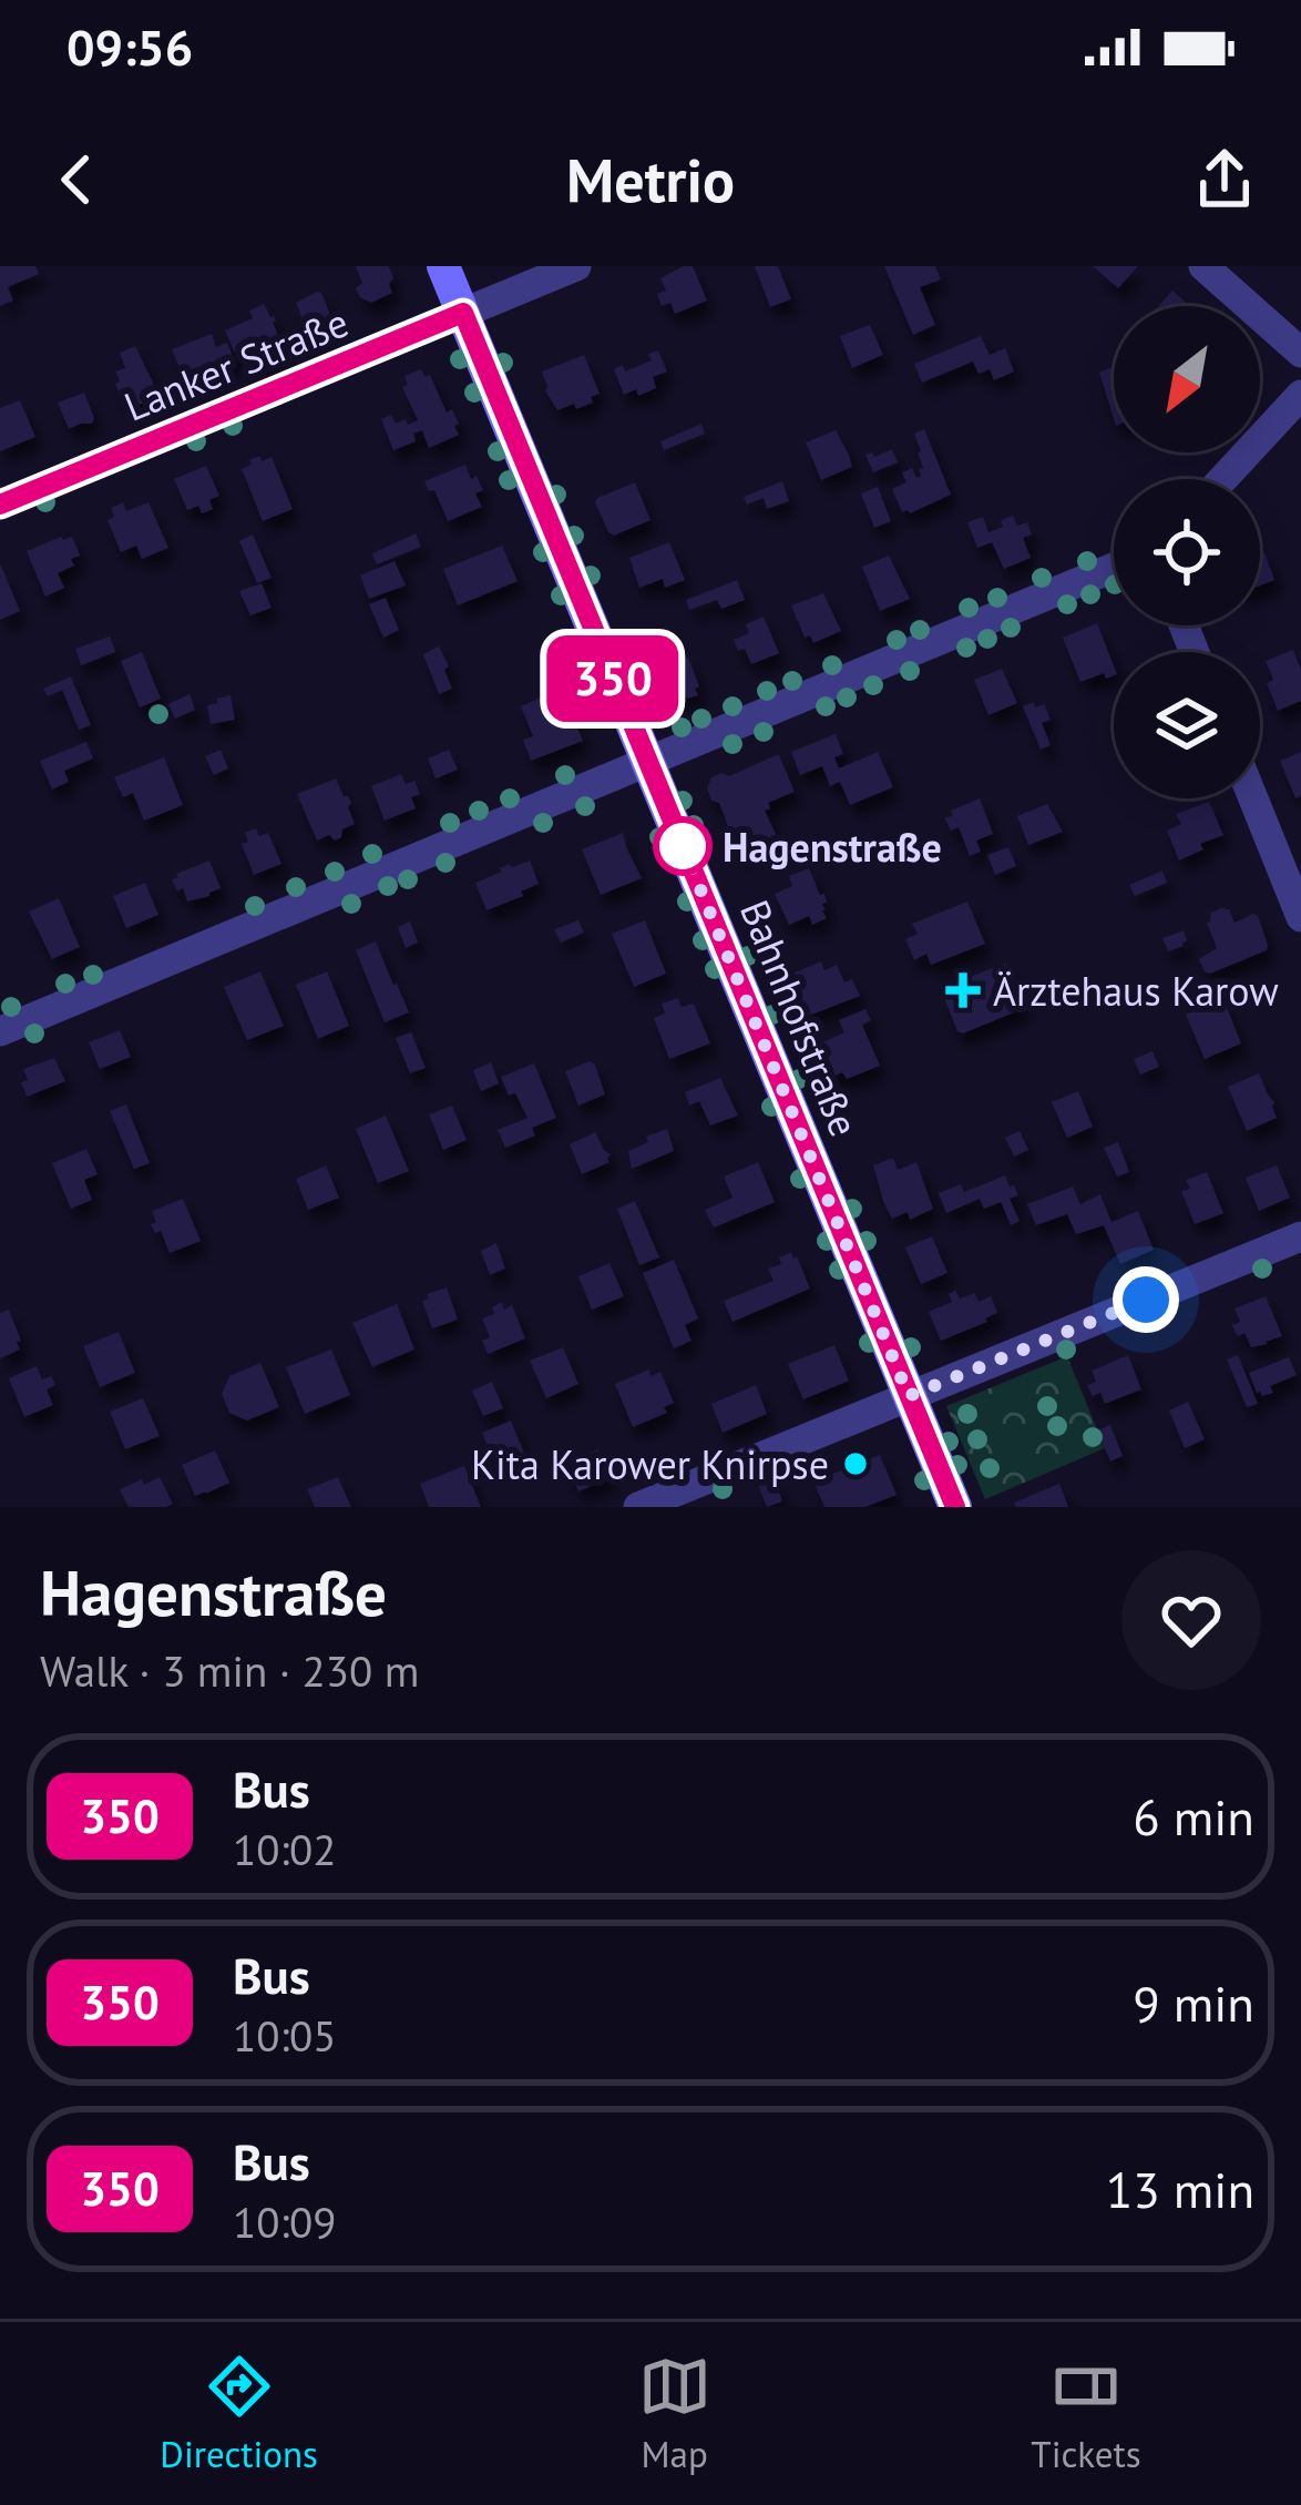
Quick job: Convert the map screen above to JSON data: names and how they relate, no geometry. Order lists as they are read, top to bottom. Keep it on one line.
{"streets":{"main road":["Bahnhofstraße"],"street":["Lanker Straße"]},"crossings":[["Lanker Straße","Bahnhofstraße"]],"places":{"other":["Hagenstraße","Kita Karower Knirpse"],"health":["Ärztehaus Karow"]},"lines":["bus line 350"],"north":"bottom left","page":{"status":"09:56","header":"Metrio","on_map":"350","heading":["Hagenstraße","Walk · 3 min · 230 m"],"list":[{"mark":"350","name":"Bus","note":"10:02","value":"6 min"},{"mark":"350","name":"Bus","note":"10:05","value":"9 min"},{"mark":"350","name":"Bus","note":"10:09","value":"13 min"}],"tabs":["Directions","Map","Tickets"]}}
